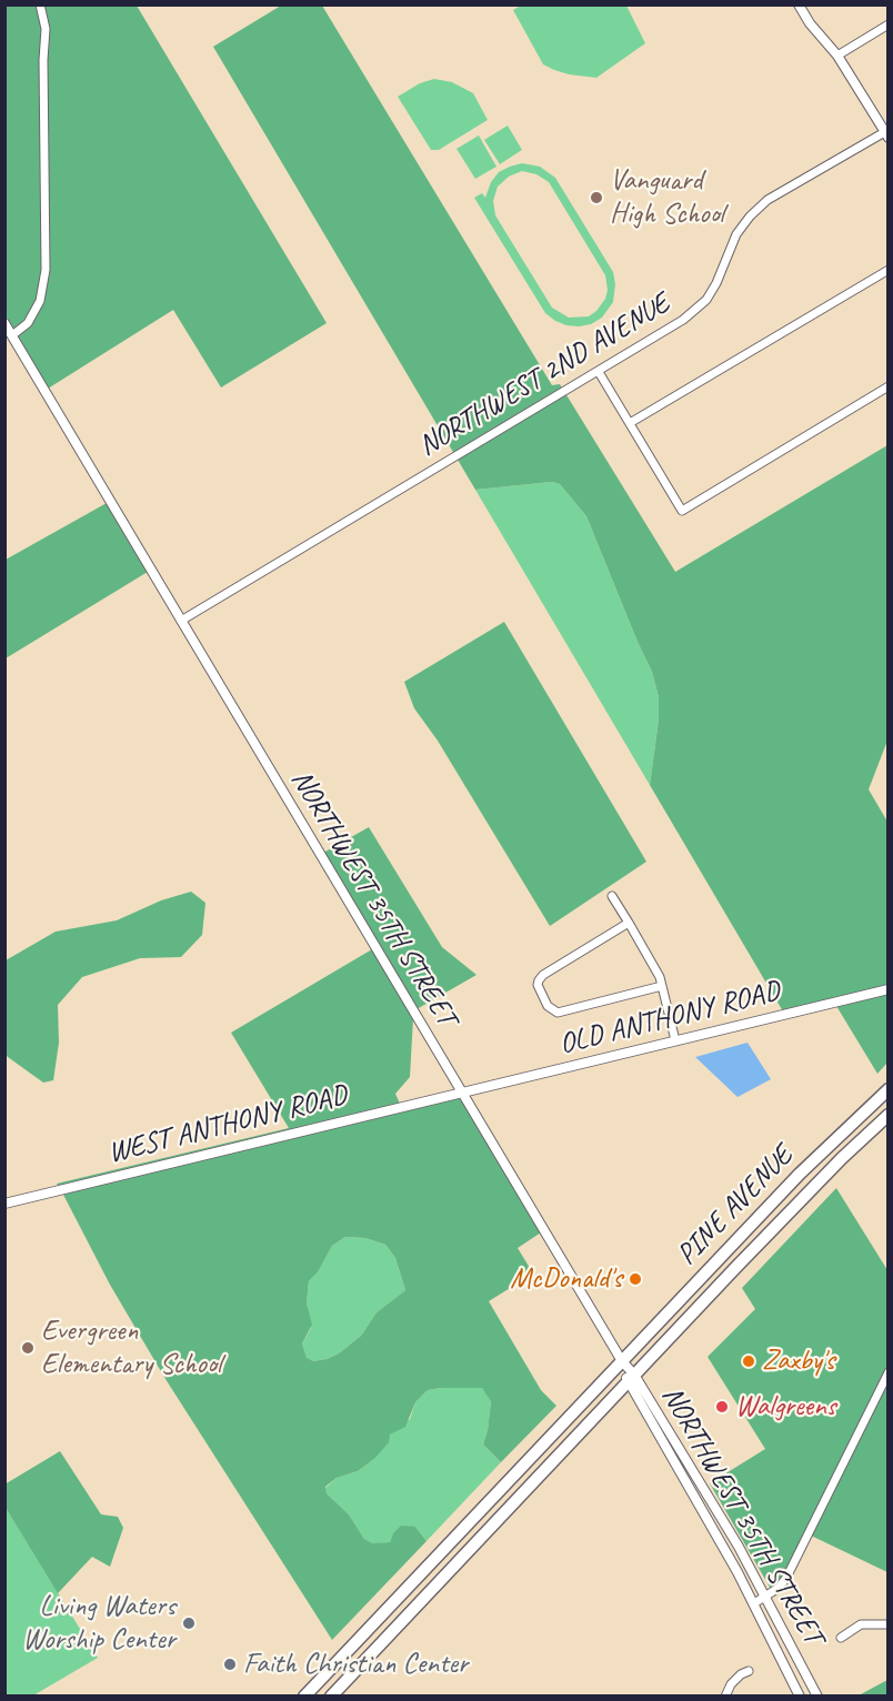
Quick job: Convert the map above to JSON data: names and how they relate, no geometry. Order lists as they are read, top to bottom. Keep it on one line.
{"streets":{"highway":["PINE AVENUE"],"street":["NORTHWEST 2ND AVENUE","NORTHWEST 35TH STREET","OLD ANTHONY ROAD","WEST ANTHONY ROAD"]},"crossings":[["NORTHWEST 2ND AVENUE","NORTHWEST 35TH STREET"],["NORTHWEST 35TH STREET","OLD ANTHONY ROAD"],["NORTHWEST 35TH STREET","WEST ANTHONY ROAD"],["NORTHWEST 35TH STREET","PINE AVENUE"],["OLD ANTHONY ROAD","WEST ANTHONY ROAD"]],"places":["Vanguard High School","McDonald's","Evergreen Elementary School","Zaxby's","Walgreens","Living Waters Worship Center","Faith Christian Center"]}
